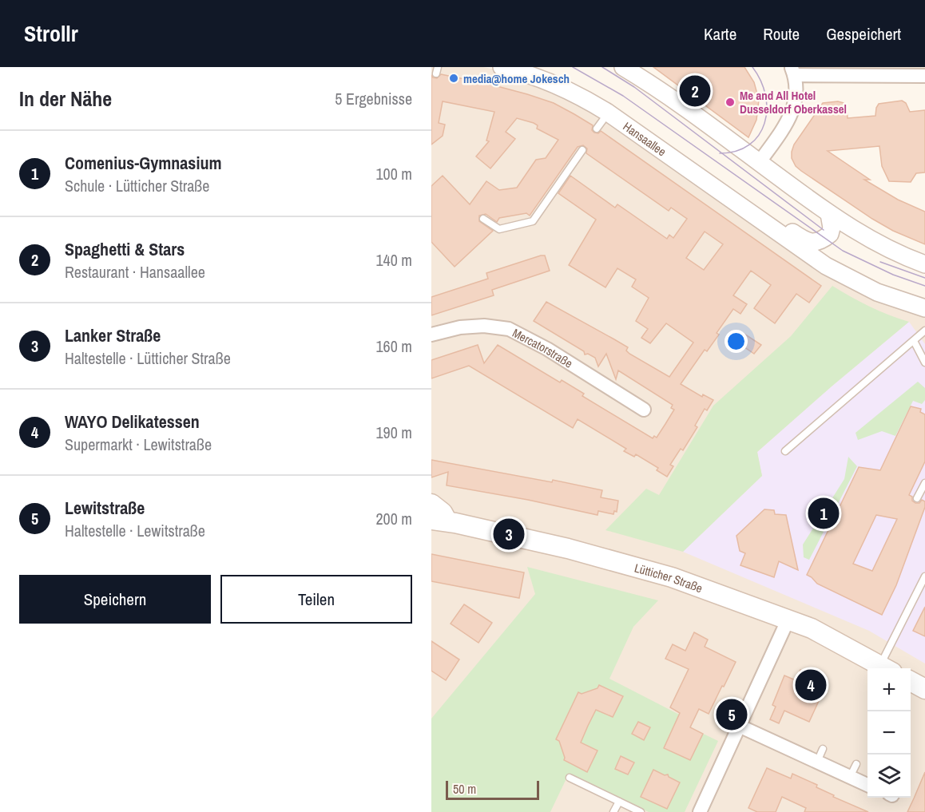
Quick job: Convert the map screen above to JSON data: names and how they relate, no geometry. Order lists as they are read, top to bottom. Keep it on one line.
{"streets":{"main road":["Lütticher Straße"],"street":["Hansaallee","Mercatorstraße"]},"places":["media@home Jokesch","Me and All Hotel Dusseldorf Oberkassel"],"scale_bar":"50 m","page":{"header":"Strollr","nav":["Karte","Route","Gespeichert"],"heading":["In der Nähe","5 Ergebnisse"],"pins":["2","1","3","4","5"],"list":[{"mark":"1","name":"Comenius-Gymnasium","note":"Schule · Lütticher Straße","value":"100 m"},{"mark":"2","name":"Spaghetti & Stars","note":"Restaurant · Hansaallee","value":"140 m"},{"mark":"3","name":"Lanker Straße","note":"Haltestelle · Lütticher Straße","value":"160 m"},{"mark":"4","name":"WAYO Delikatessen","note":"Supermarkt · Lewitstraße","value":"190 m"},{"mark":"5","name":"Lewitstraße","note":"Haltestelle · Lewitstraße","value":"200 m"}],"buttons":["Speichern","Teilen"],"map_buttons":["+","−"],"scale":"50 m"}}
